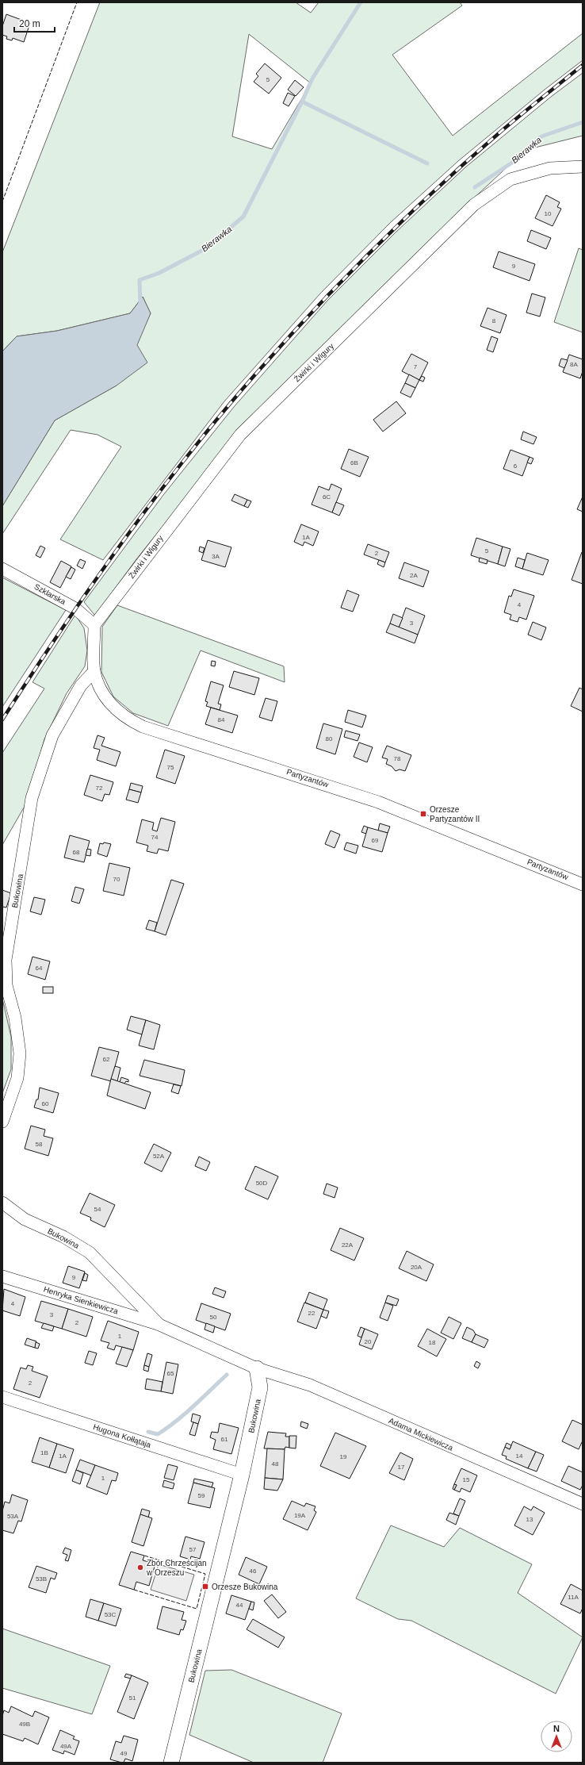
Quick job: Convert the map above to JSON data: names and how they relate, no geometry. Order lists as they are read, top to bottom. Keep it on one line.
{"streets":{"street":["Żwirki i Wigury","Szklarska","Partyzantów","Bukowina","Henryka Sienkiewicza","Adama Mickiewicza","Hugona Kołłątaja"]},"crossings":[["Żwirki i Wigury","Szklarska"],["Żwirki i Wigury","Partyzantów"],["Szklarska","Partyzantów"],["Partyzantów","Bukowina"],["Bukowina","Henryka Sienkiewicza"],["Bukowina","Adama Mickiewicza"],["Bukowina","Hugona Kołłątaja"]],"water":["Bierawka"],"places":{"transit":["Orzesze Partyzantów II","Orzesze Bukowina"],"other":["Zbór Chrześcijan w Orzeszu"]},"house_numbers":["5","10","9","8","8A","7","6B","6","6C","1A","5","2","3A","2A","4","3","84","80","78","75","72","74","69","68","70","64","62","60","58","52A","50D","54","22A","20A","9","4","22","3","50","2","1","20","18","65","2","61","1B","1A","14","19","48","17","1","15","59","19A","53A","13","57","46","53B","11A","44","53C","51","49B","49A","49"],"scale_bar":"20 m","north":"top"}
